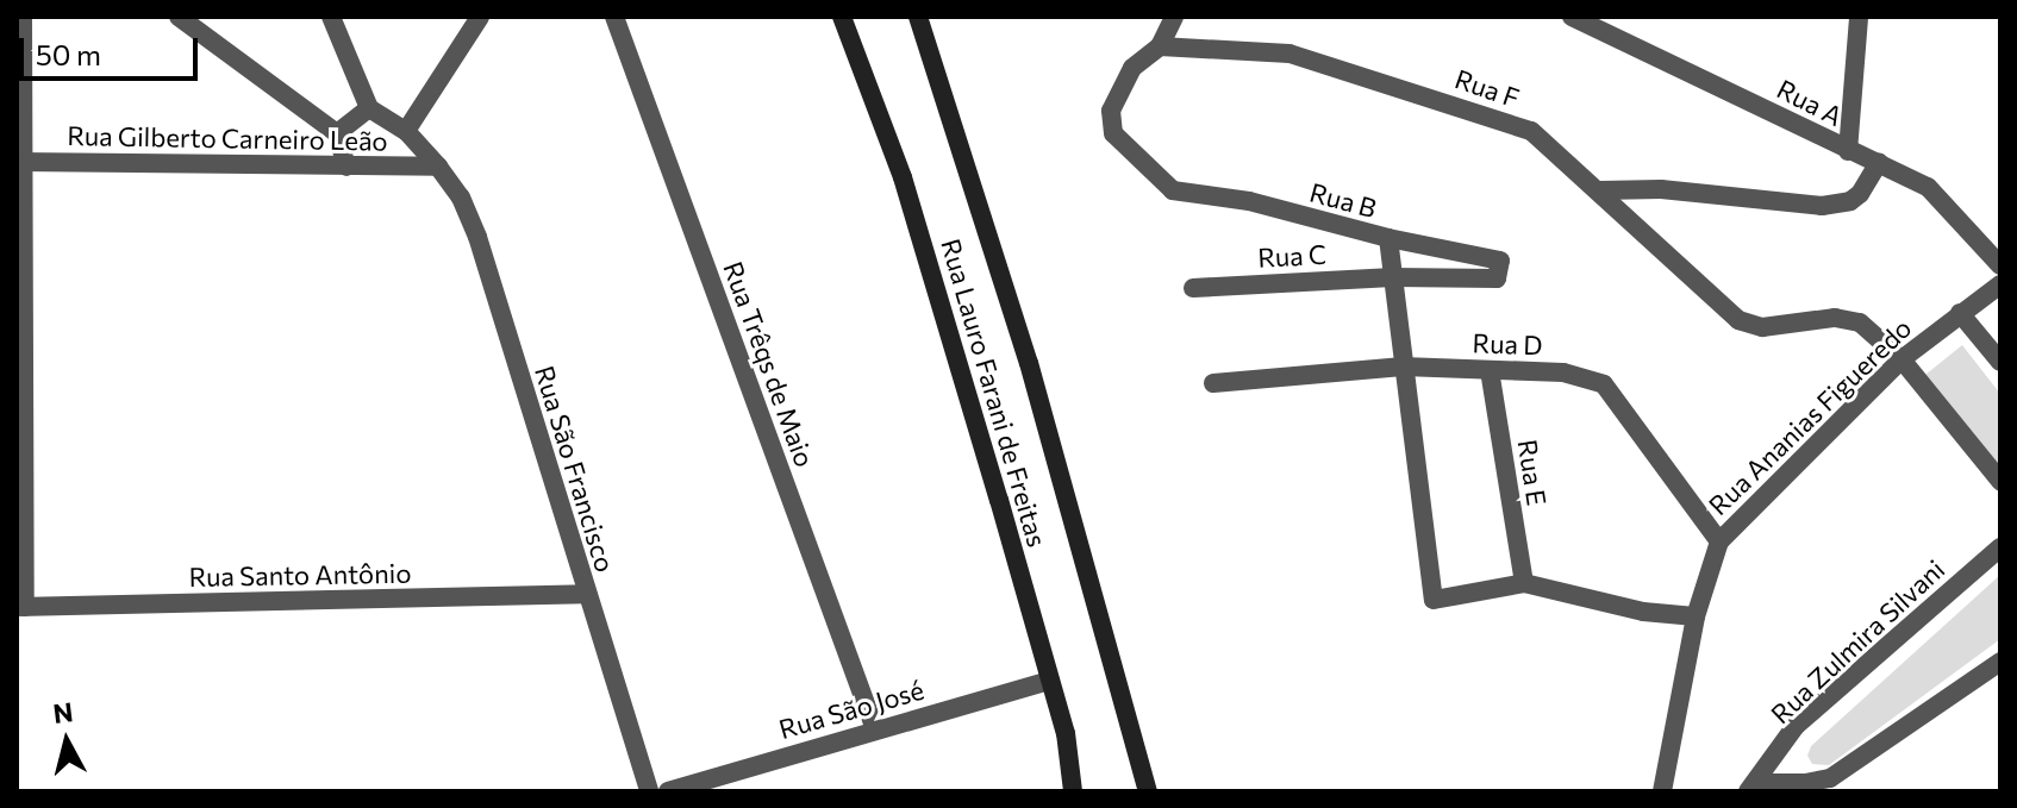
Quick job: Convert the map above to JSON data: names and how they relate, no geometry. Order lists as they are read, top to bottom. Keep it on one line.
{"streets":{"street":["Rua F","Rua A","Rua Gilberto Carneiro Leão","Rua B","Rua C","Rua D","Rua Trêqs de Maio","Rua Lauro Farani de Freitas","Rua Ananias Figueredo","Rua São Francisco","Rua E","Rua Santo Antônio","Rua Zulmira Silvani","Rua São José"]},"crossings":[["Rua F","Rua B"],["Rua F","Rua Ananias Figueredo"],["Rua Gilberto Carneiro Leão","Rua São Francisco"],["Rua B","Rua C"],["Rua D","Rua Ananias Figueredo"],["Rua D","Rua E"],["Rua Trêqs de Maio","Rua São José"],["Rua Lauro Farani de Freitas","Rua São José"],["Rua São Francisco","Rua Santo Antônio"]],"scale_bar":"50 m","north":"top"}
